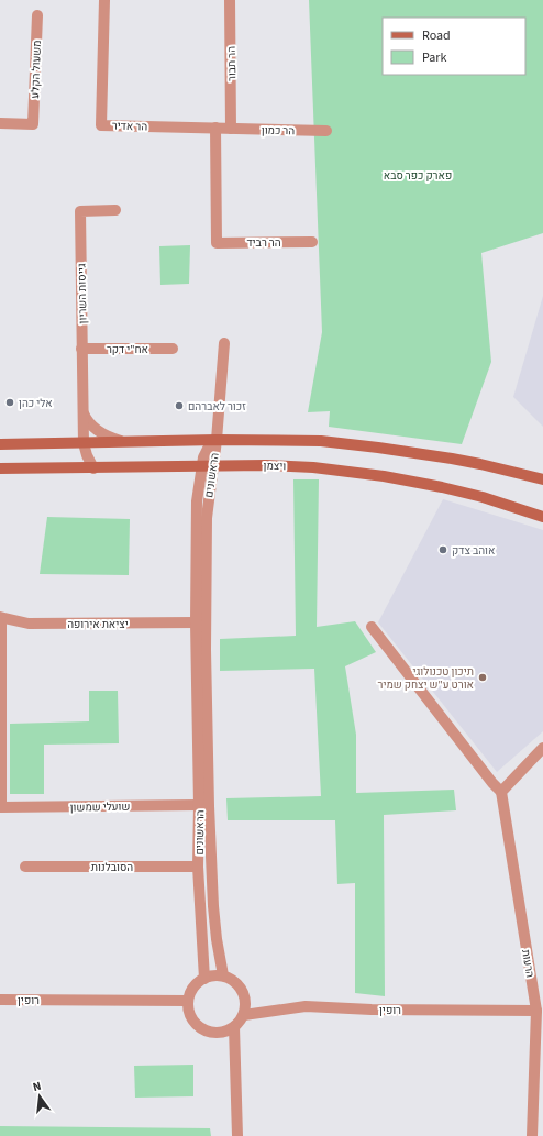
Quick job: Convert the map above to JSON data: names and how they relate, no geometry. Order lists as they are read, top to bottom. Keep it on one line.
{"streets":{"main road":["ויצמן"],"street":["הר תבור","משעול הקלע","הר אדיר","הר כמון","הר רביד","גייסות השריון","אח\"י דקר","הראשונים","יציאת אירופה","שועלי שמשון","הסובלנות","הרעות","רופין"]},"crossings":[["הר תבור","הר אדיר"],["הר תבור","הר כמון"],["הר אדיר","הר כמון"],["הר אדיר","הר רביד"],["גייסות השריון","אח\"י דקר"],["גייסות השריון","ויצמן"],["ויצמן","הראשונים"],["הראשונים","יציאת אירופה"],["הראשונים","שועלי שמשון"],["הראשונים","הסובלנות"],["הראשונים","רופין"],["הרעות","רופין"]],"parks":["פארק כפר סבא"],"places":["אלי כהן","זכור לאברהם","אוהב צדק","תיכון טכנולוגי אורט ע\"ש יצחק שמיר"],"legend":["Road","Park"],"north":"top"}
